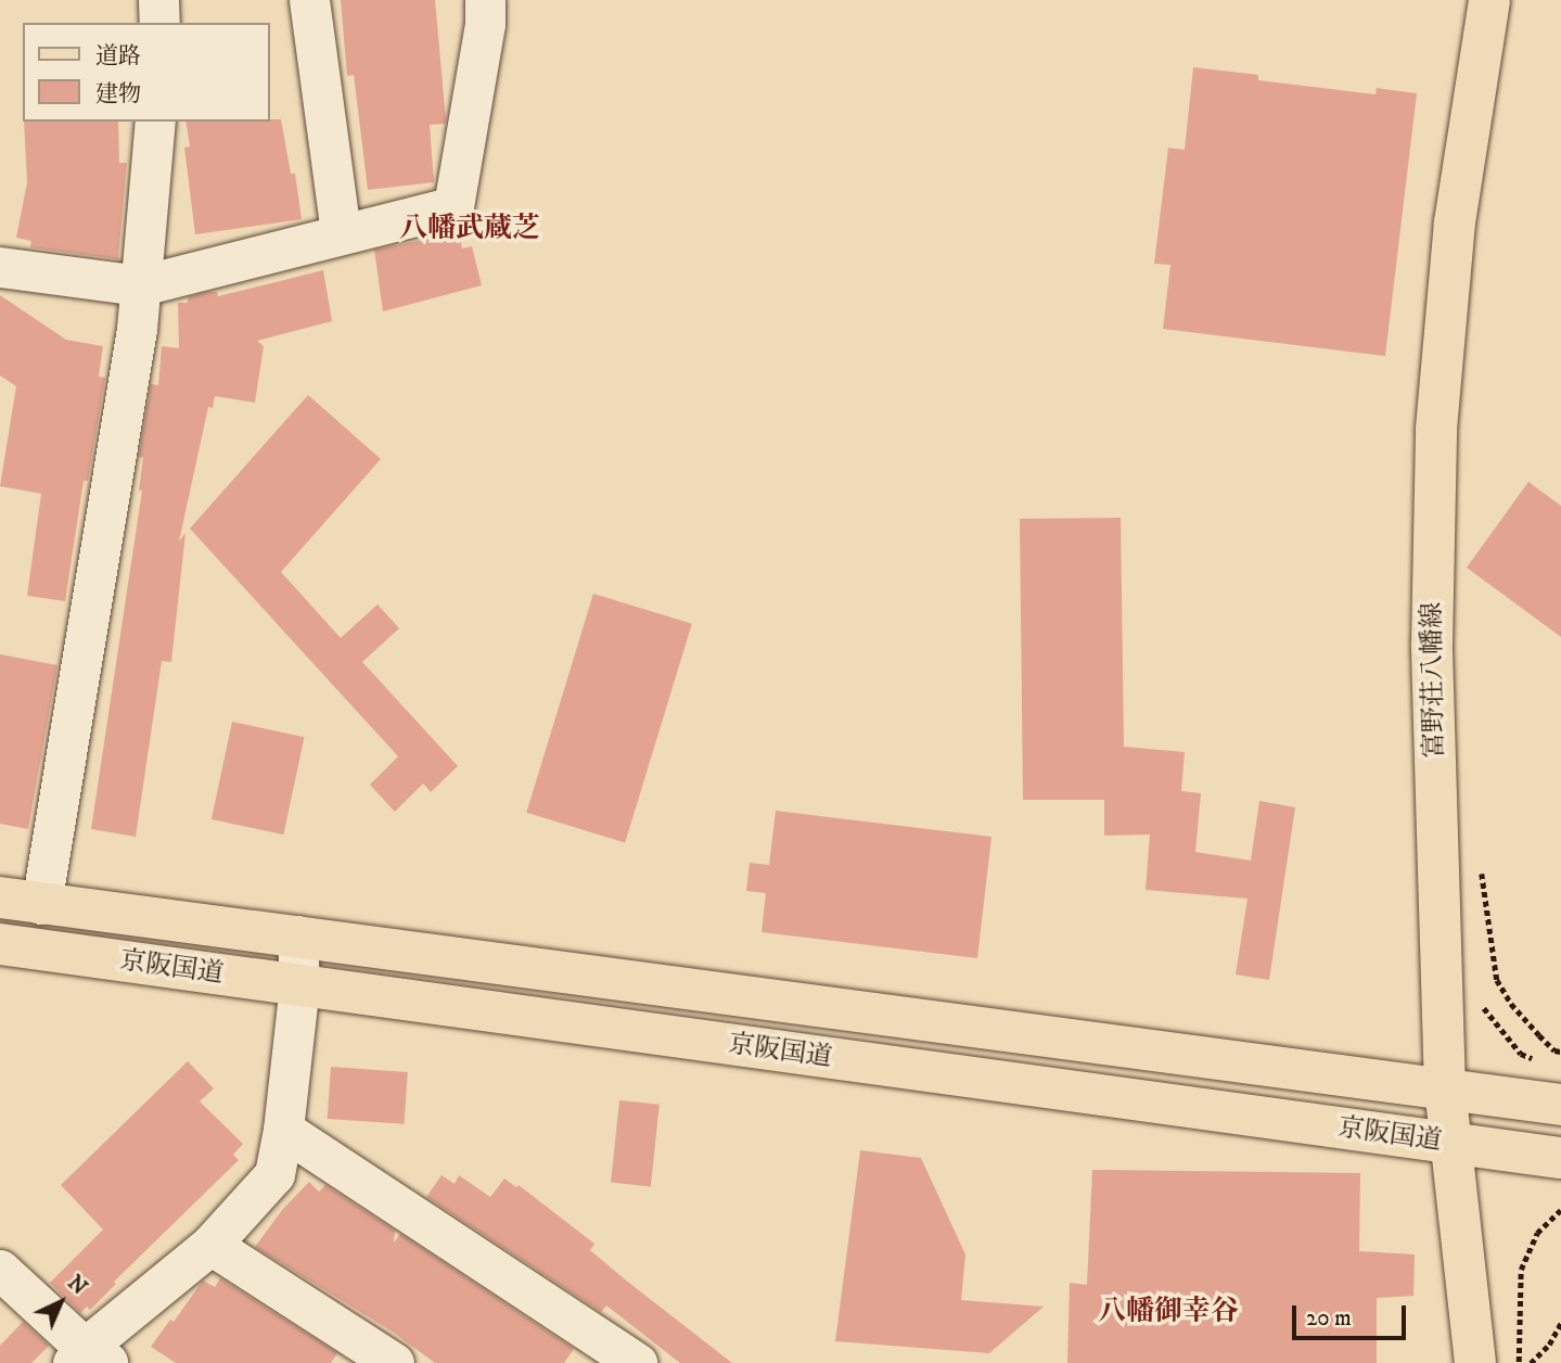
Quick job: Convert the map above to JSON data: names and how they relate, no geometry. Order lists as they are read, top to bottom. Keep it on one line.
{"streets":{"main road":["富野荘八幡線","京阪国道"]},"crossings":[["富野荘八幡線","京阪国道"]],"districts":["八幡武蔵芝","八幡御幸谷"],"legend":["道路","建物"],"scale_bar":"20 m","north":"top right"}
